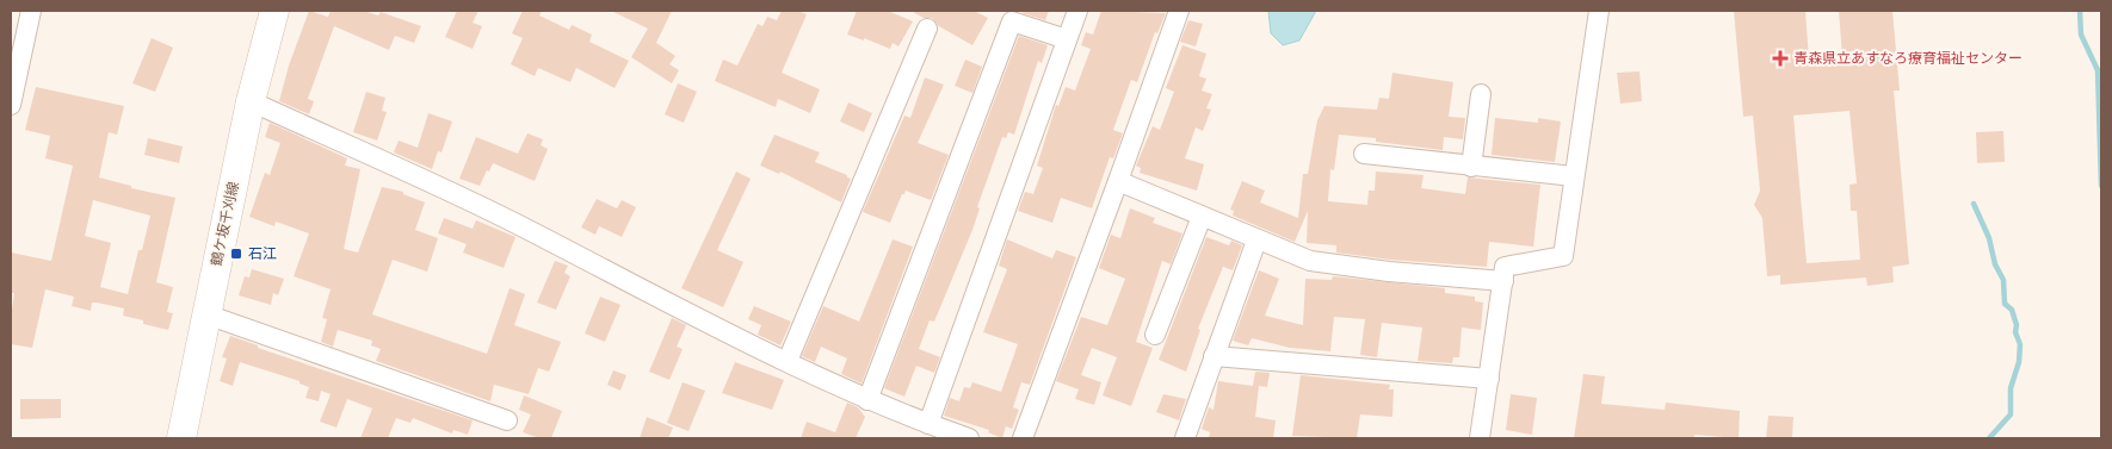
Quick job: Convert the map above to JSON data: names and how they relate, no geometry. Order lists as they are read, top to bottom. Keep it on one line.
{"streets":{"main road":["鶴ケ坂千刈線"]},"places":{"health":["青森県立あすなろ療育福祉センター"],"transit":["石江"]}}
